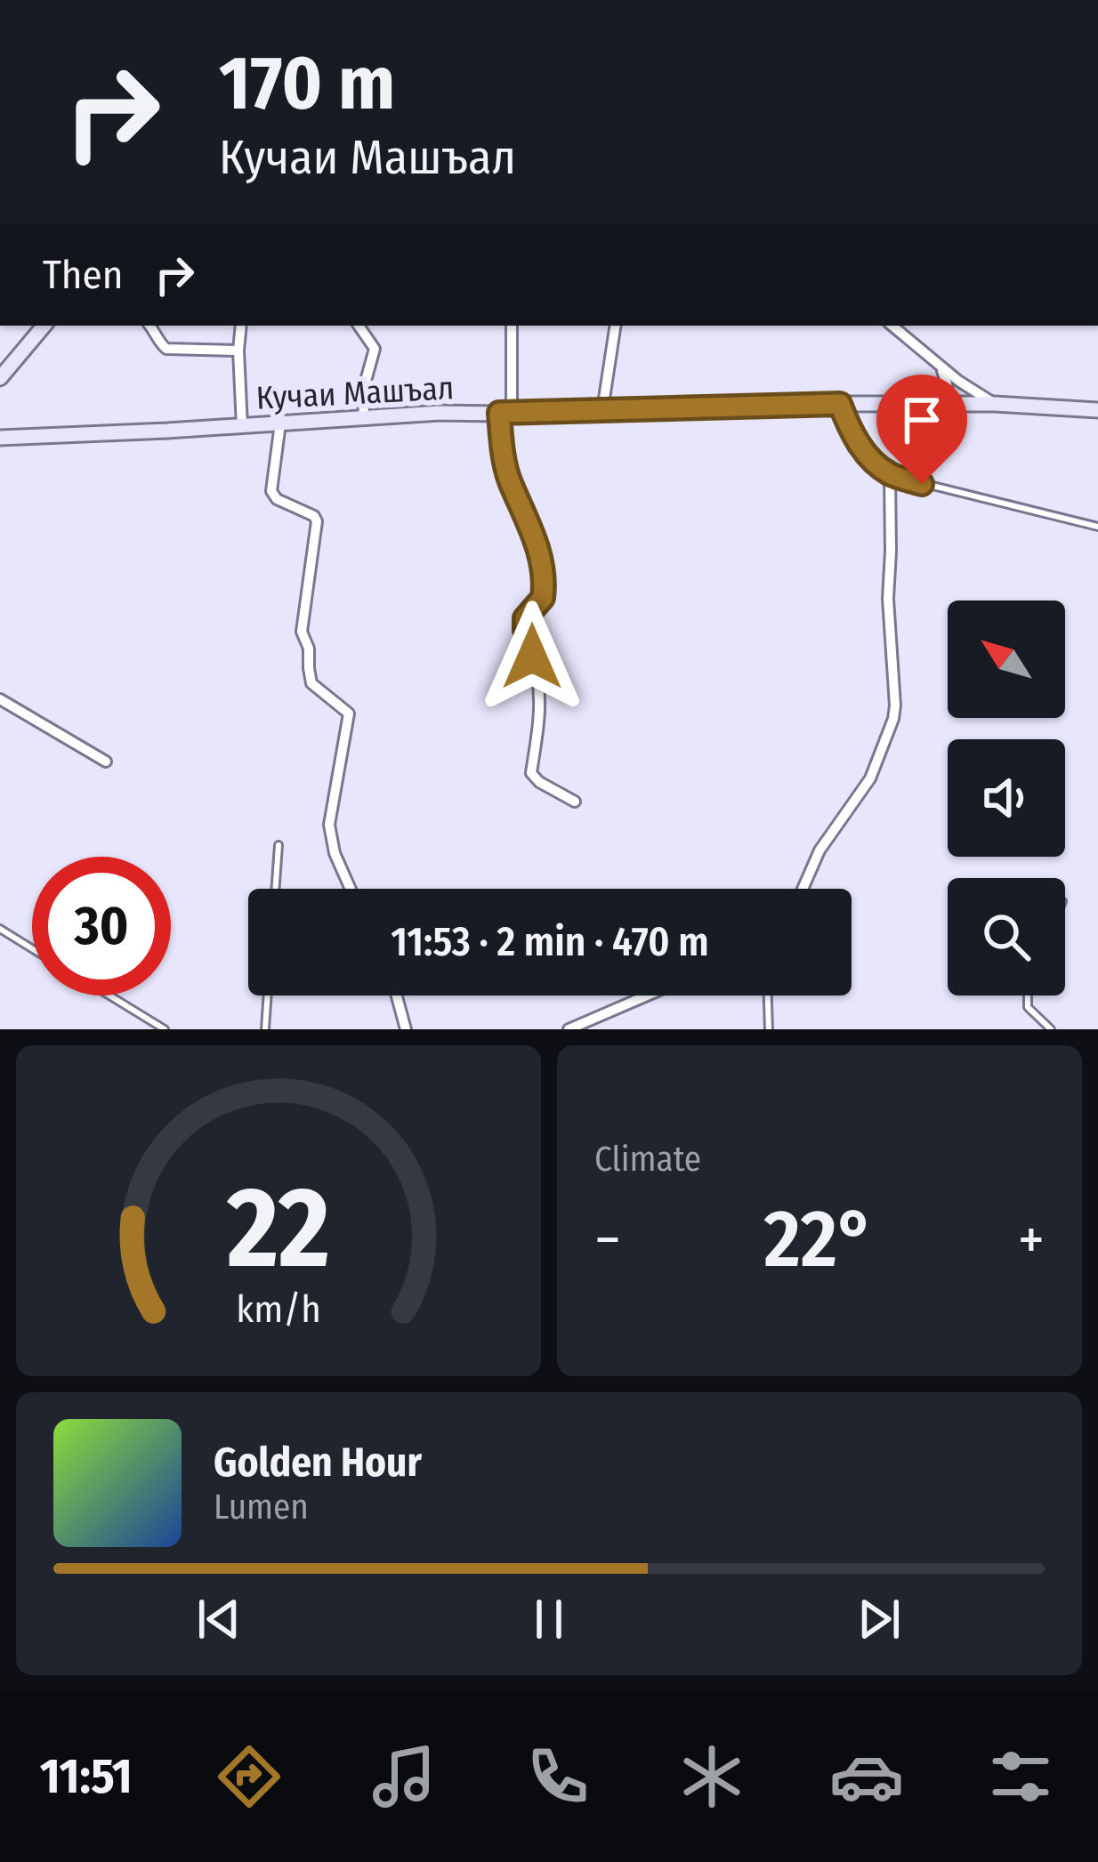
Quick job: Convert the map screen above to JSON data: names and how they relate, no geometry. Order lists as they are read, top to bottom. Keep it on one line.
{"streets":{"main road":["Кучаи Машъал"]},"north":"top left","page":{"turn":["170 m","Кучаи Машъал"],"then":"Then","limit":"30","trip":"11:53 · 2 min · 470 m","tile":"Climate","heat":["−","22°","+"],"song":["Golden Hour","Lumen"],"tabs":"11:51","gauge":["22","km/h"]}}
